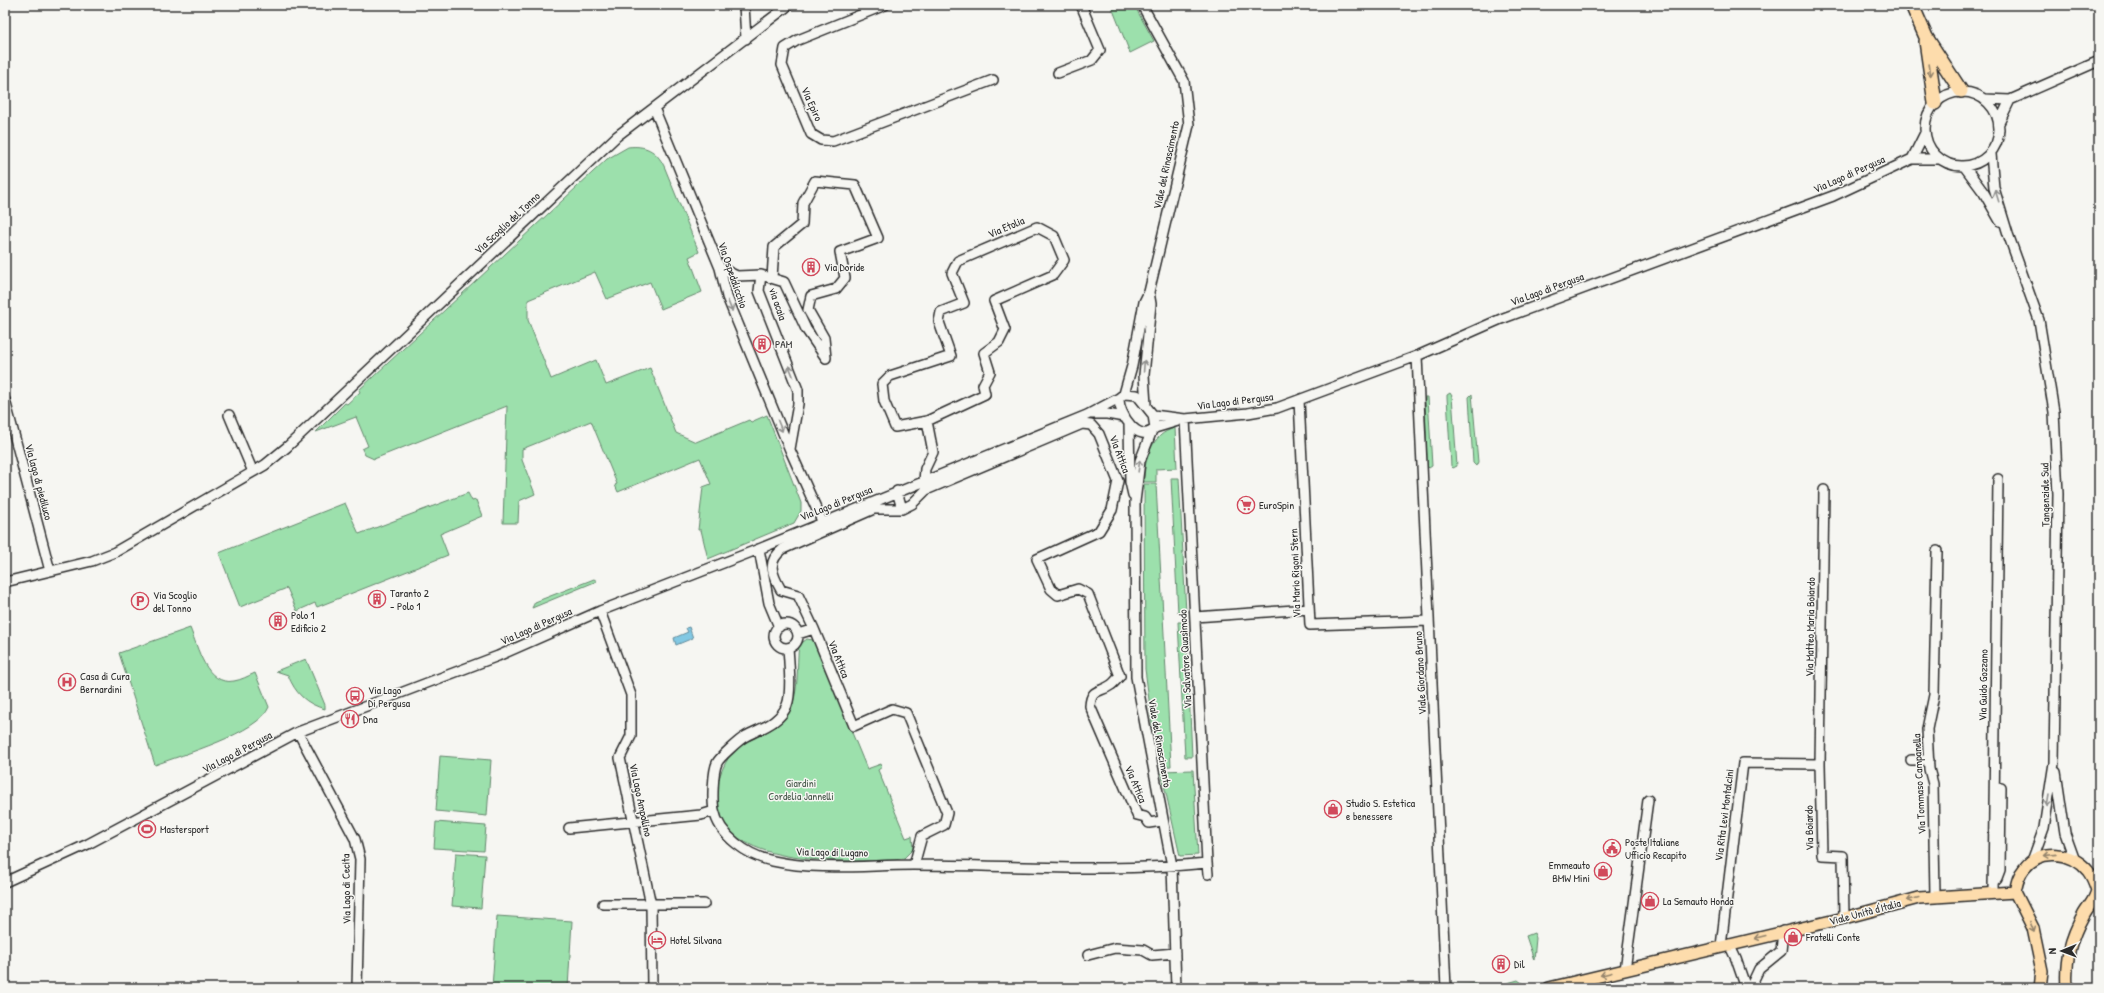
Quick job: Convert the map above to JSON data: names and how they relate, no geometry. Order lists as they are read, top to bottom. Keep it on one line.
{"streets":{"main road":["Viale Unità d'Italia"],"street":["Via Epiro","Viale del Rinascimento","Via Lago di Pergusa","Via Scoglio del Tonno","Via Etolia","Via Ospedalicchio","via acaia","Via Attica","Via lago di piediluco","Tangenziale Sud","Via Mario Rigoni Stern","Via Matteo Maria Boiardo","Via Salvatore Quasìmodo","Viale Giordano Bruno","Via Guido Gozzano","Via Tommaso Campanella","Via Lago Ampollino","Via Rita Levi Montalcini","Via Boiardo","Via Lago di Lugano","Via Lago di Cecita"]},"crossings":[["Viale del Rinascimento","Via Lago di Pergusa"],["Viale del Rinascimento","Via Attica"],["Viale del Rinascimento","Via Lago di Lugano"],["Via Lago di Pergusa","Via Ospedalicchio"],["Via Lago di Pergusa","Tangenziale Sud"],["Via Lago di Pergusa","Via Mario Rigoni Stern"],["Via Lago di Pergusa","Via Salvatore Quasìmodo"],["Via Lago di Pergusa","Viale Giordano Bruno"],["Via Lago di Pergusa","Via Lago Ampollino"],["Via Lago di Pergusa","Via Lago di Cecita"],["Via Scoglio del Tonno","Via Ospedalicchio"],["Via Scoglio del Tonno","Via lago di piediluco"],["Via Ospedalicchio","via acaia"],["Via Attica","Via Lago di Lugano"],["Via Mario Rigoni Stern","Viale Giordano Bruno"],["Via Matteo Maria Boiardo","Via Rita Levi Montalcini"],["Via Matteo Maria Boiardo","Via Boiardo"],["Via Guido Gozzano","Viale Unità d'Italia"],["Via Tommaso Campanella","Viale Unità d'Italia"],["Via Rita Levi Montalcini","Via Boiardo"],["Via Rita Levi Montalcini","Viale Unità d'Italia"],["Via Boiardo","Viale Unità d'Italia"]],"one_way":["Via Ospedalicchio","via acaia","Viale Unità d'Italia"],"parks":["Giardini Cordelia Jannelli"],"places":{"building":["Via Doride","PAM","Taranto 2 - Polo 1","Polo 1 Edificio 2","Dil"],"supermarket":["EuroSpin"],"parking":["Via Scoglio del Tonno"],"hospital":["Casa di Cura Bernardini"],"bus stop":["Via Lago Di Pergusa"],"restaurant":["Dna"],"shop":["Studio S. Estetica e benessere","Emmeauto BMW Mini","La Semauto Honda","Fratelli Conte"],"sports":["Mastersport"],"public building":["Poste Italiane Ufficio Recapito"],"hotel":["Hotel Silvana"]},"north":"left"}
